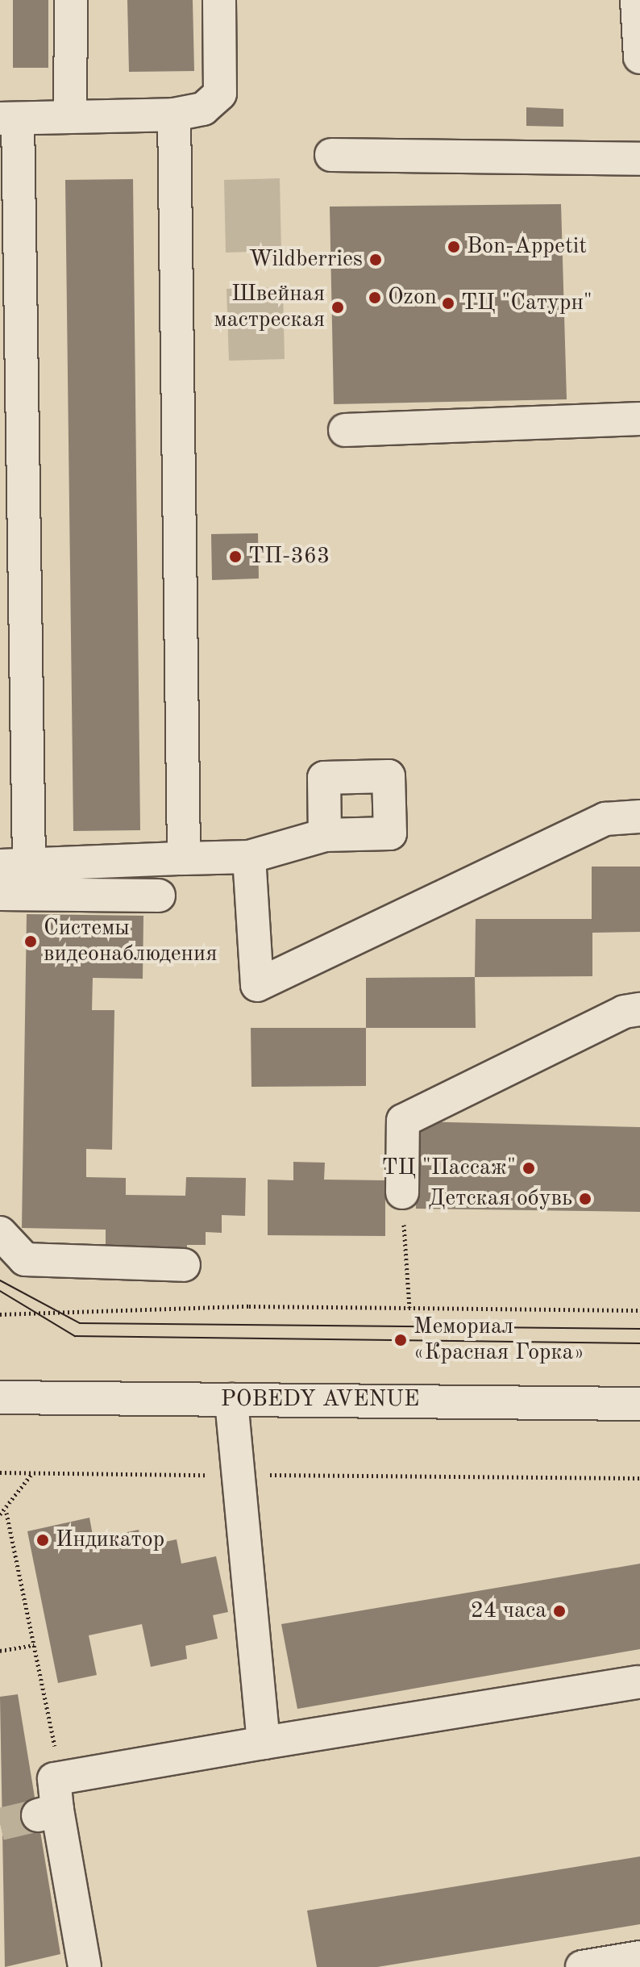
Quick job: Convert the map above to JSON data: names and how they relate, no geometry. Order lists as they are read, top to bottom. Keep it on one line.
{"streets":{"street":["POBEDY AVENUE"]},"places":["Bon-Appetit","Wildberries","Ozon","ТЦ \"Сатурн\"","Швейная мастреская","ТП-363","Системы видеонаблюдения","ТЦ \"Пассаж\"","Детская обувь","Мемориал «Красная Горка»","Индикатор","24 часа"]}
